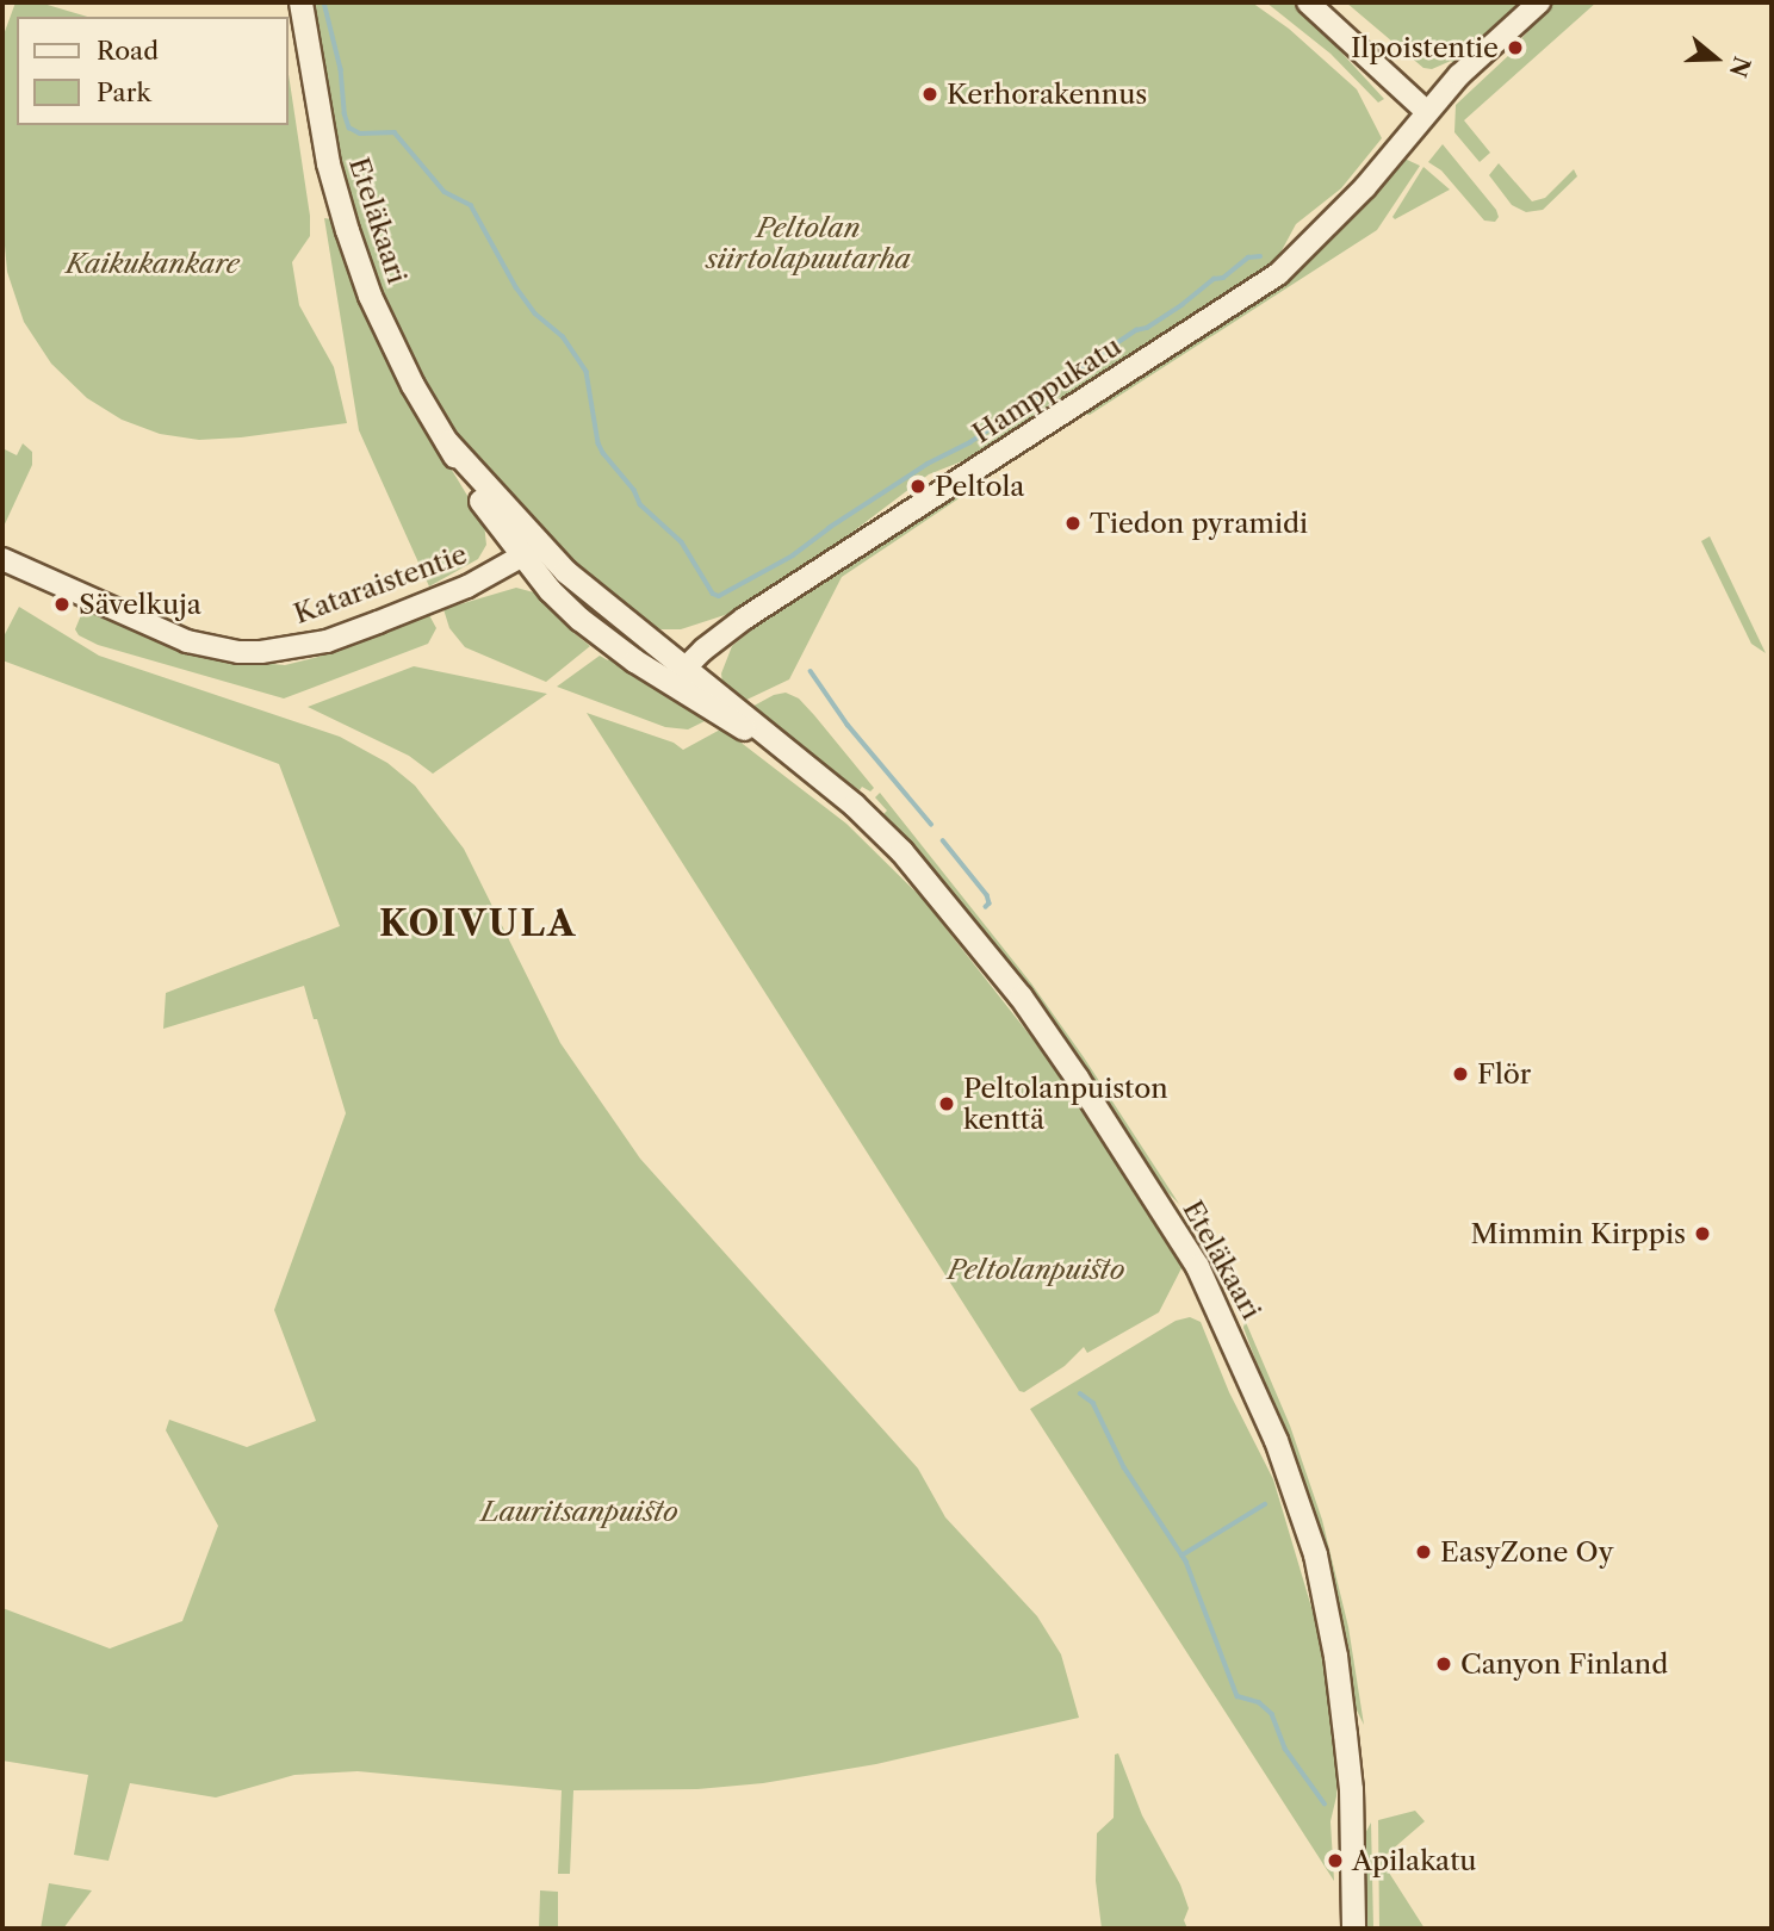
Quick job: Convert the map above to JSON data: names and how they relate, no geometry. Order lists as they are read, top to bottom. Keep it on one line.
{"streets":{"main road":["Eteläkaari"],"street":["Hamppukatu","Kataraistentie"]},"crossings":[["Eteläkaari","Hamppukatu"],["Eteläkaari","Kataraistentie"]],"districts":["KOIVULA"],"parks":["Peltolan siirtolapuutarha","Kaikukankare","Peltolanpuisto","Lauritsanpuisto"],"places":["Ilpoistentie","Kerhorakennus","Peltola","Tiedon pyramidi","Sävelkuja","Flör","Peltolanpuiston kenttä","Mimmin Kirppis","EasyZone Oy","Canyon Finland","Apilakatu"],"legend":["Road","Park"],"north":"right"}
